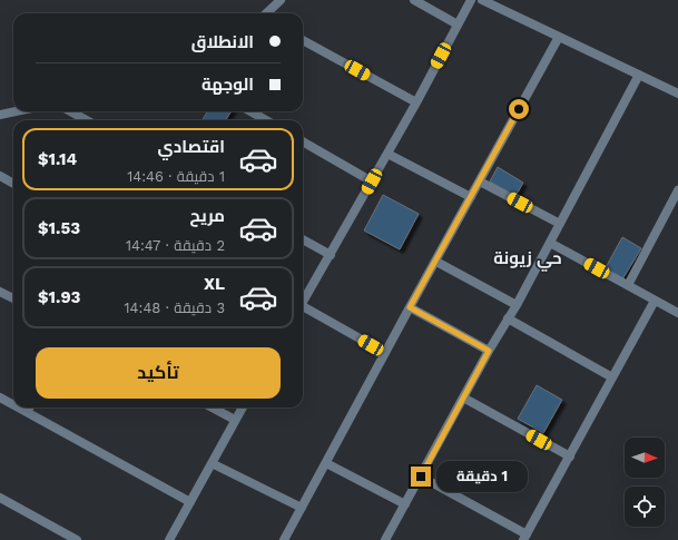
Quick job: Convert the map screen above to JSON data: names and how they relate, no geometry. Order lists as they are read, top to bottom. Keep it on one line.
{"districts":["حي زيونة"],"north":"right","page":{"banner":["الانطلاق","الوجهة"],"list":[{"name":"اقتصادي","note":"1 دقيقة · 14:46","value":"$1.14"},{"name":"مريح","note":"2 دقيقة · 14:47","value":"$1.53"},{"name":"XL","note":"3 دقيقة · 14:48","value":"$1.93"}],"buttons":"تأكيد","bubble":"1 دقيقة"}}
